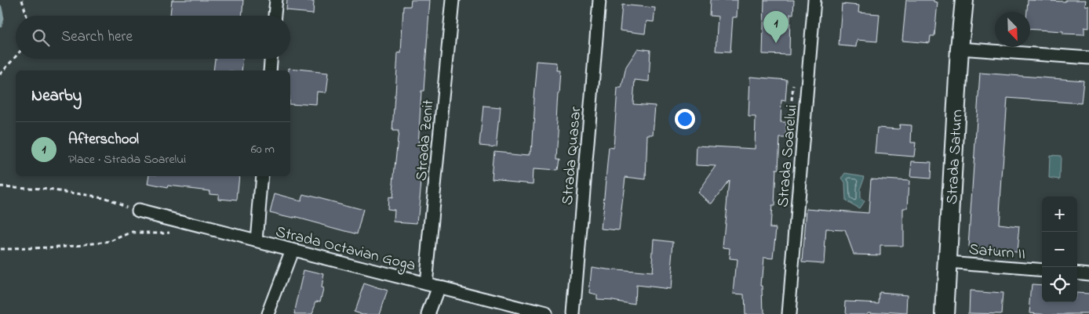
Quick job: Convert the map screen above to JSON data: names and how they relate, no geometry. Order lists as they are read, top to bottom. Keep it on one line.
{"streets":{"street":["Strada Zenit","Strada Quasar","Strada Soarelui","Strada Saturn","Strada Octavian Goga","Saturn II"]},"crossings":[["Strada Zenit","Strada Octavian Goga"],["Strada Saturn","Saturn II"]],"north":"bottom right","page":{"pins":"1","search":"Search here","heading":"Nearby","list":[{"mark":"1","name":"Afterschool","note":"Place · Strada Soarelui","value":"60 m"}],"map_buttons":["+","−"]}}
